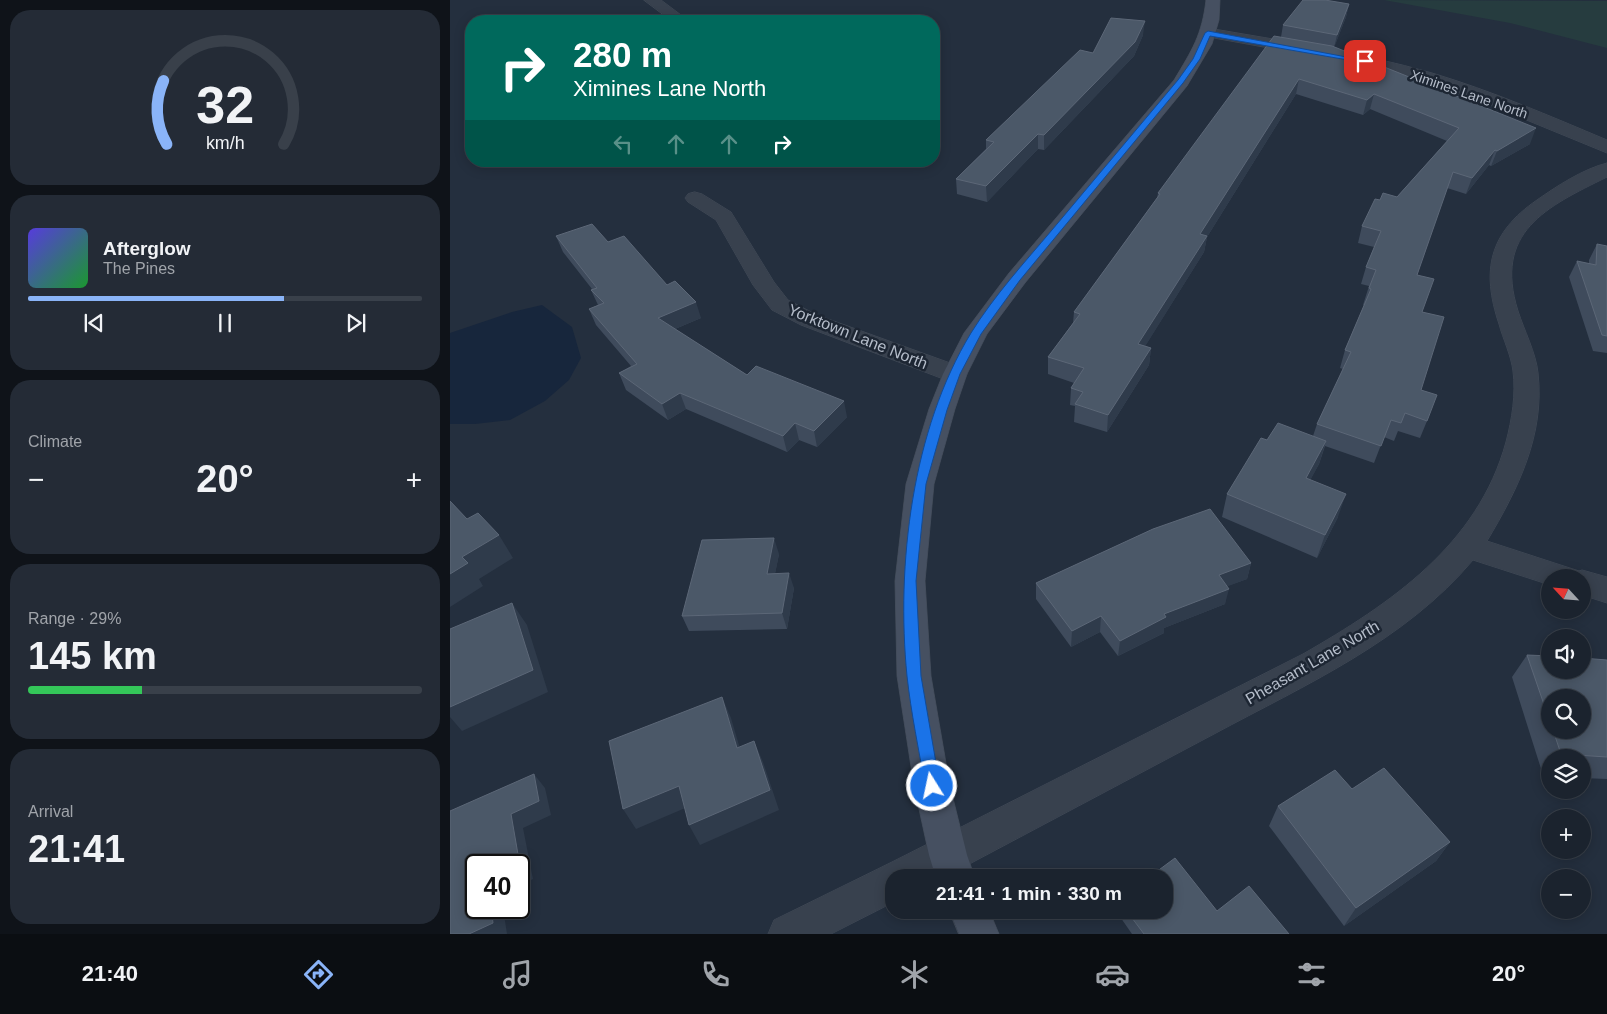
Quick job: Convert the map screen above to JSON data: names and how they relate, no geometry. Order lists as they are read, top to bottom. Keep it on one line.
{"streets":{"street":["Ximines Lane North","Yorktown Lane North","Pheasant Lane North"]},"north":"top left","page":{"turn":["280 m","Ximines Lane North"],"song":["Afterglow","The Pines"],"tile":["Climate",["Range · 29%","145 km"],["Arrival","21:41"]],"heat":["−","20°","+"],"map_buttons":["+","−"],"limit":"40","trip":"21:41 · 1 min · 330 m","tabs":["21:40","20°"],"gauge":["32","km/h"]}}
